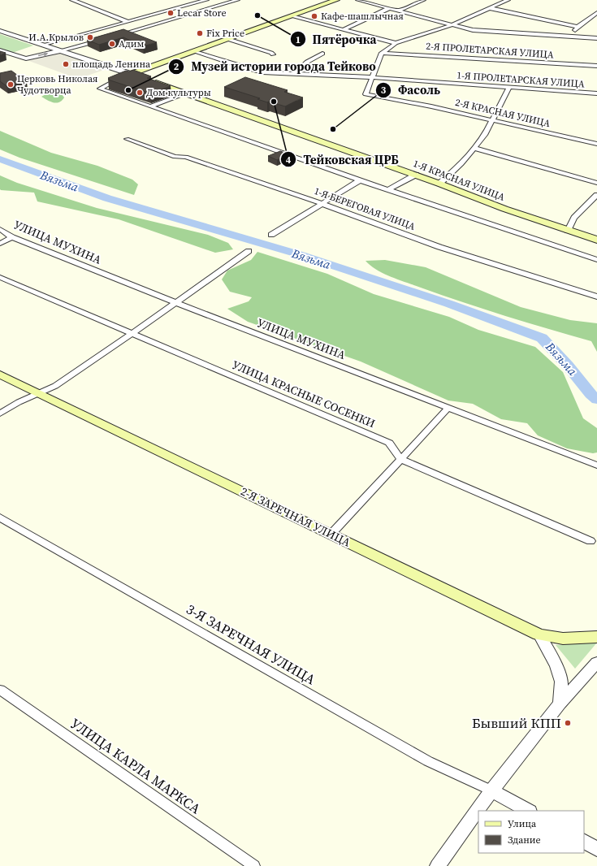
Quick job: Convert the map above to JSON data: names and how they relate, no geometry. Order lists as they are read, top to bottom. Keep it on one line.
{"streets":{"main road":["1-Я КРАСНАЯ УЛИЦА","2-Я ЗАРЕЧНАЯ УЛИЦА"],"street":["2-Я ПРОЛЕТАРСКАЯ УЛИЦА","1-Я ПРОЛЕТАРСКАЯ УЛИЦА","2-Я КРАСНАЯ УЛИЦА","1-Я БЕРЕГОВАЯ УЛИЦА","УЛИЦА МУХИНА","УЛИЦА КРАСНЫЕ СОСЕНКИ","3-Я ЗАРЕЧНАЯ УЛИЦА","УЛИЦА КАРЛА МАРКСА"]},"crossings":[["1-Я ПРОЛЕТАРСКАЯ УЛИЦА","2-Я КРАСНАЯ УЛИЦА"]],"water":["Вязьма"],"places":["Lecar Store","Пятёрочка","Кафе-шашлычная","Fix Price","И.А.Крылов","Адим","площадь Ленина","Церковь Николая Чудотворца","Музей истории города Тейково","Дом культуры","Тейковская ЦРБ","Фасоль","Бывший КПП"],"legend":["Улица","Здание"]}
